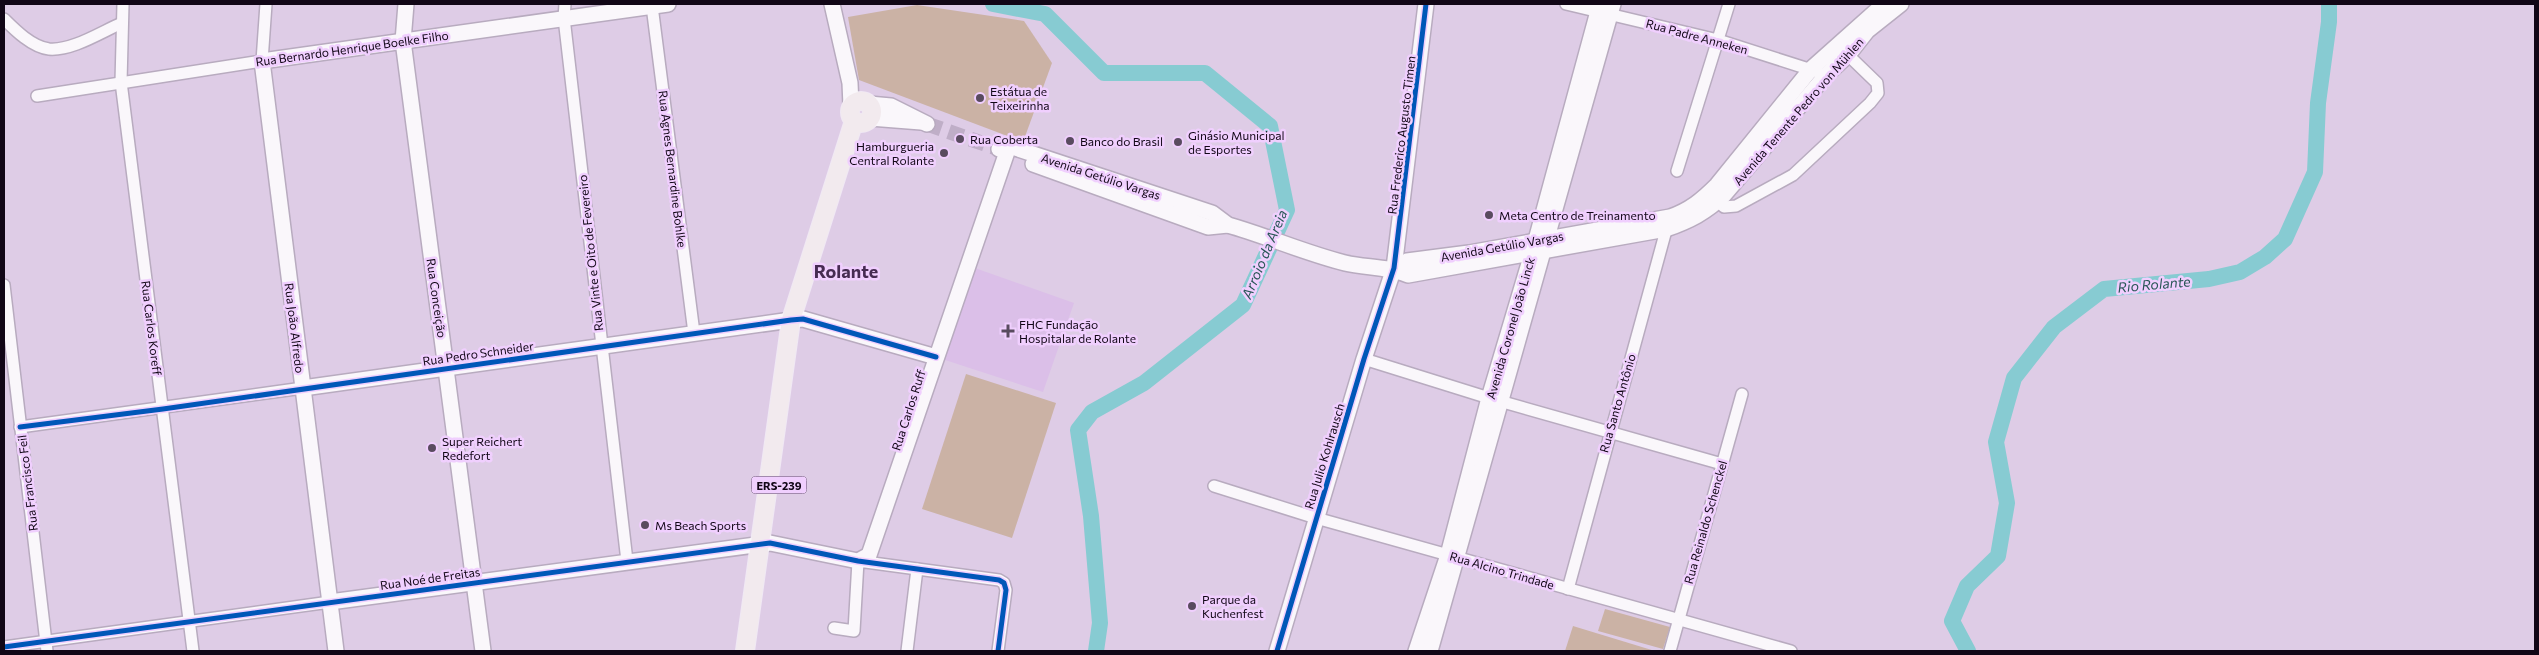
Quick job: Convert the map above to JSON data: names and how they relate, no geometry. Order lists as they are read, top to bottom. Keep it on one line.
{"streets":{"main road":["ERS-239"],"street":["Rua Padre Anneken","Rua Bernardo Henrique Boelke Filho","Avenida Tenente Pedro von Mühlen","Rua Frederico Augusto Timen","Rua Agnes Bernardine Bohlke","Avenida Getúlio Vargas","Rua Vinte e Oito de Fevereiro","Rua Conceição","Rua Carlos Koreff","Rua João Alfredo","Avenida Coronel João Linck","Rua Pedro Schneider","Rua Santo Antônio","Rua Carlos Ruff","Rua Julio Kohlrausch","Rua Francisco Feil","Rua Reinaldo Schenckel","Rua Alcino Trindade","Rua Noé de Freitas"]},"crossings":[["Rua Padre Anneken","Avenida Tenente Pedro von Mühlen"],["Rua Padre Anneken","Avenida Coronel João Linck"],["Rua Bernardo Henrique Boelke Filho","Rua Agnes Bernardine Bohlke"],["Rua Bernardo Henrique Boelke Filho","Rua Vinte e Oito de Fevereiro"],["Rua Bernardo Henrique Boelke Filho","Rua Conceição"],["Rua Bernardo Henrique Boelke Filho","Rua Carlos Koreff"],["Rua Bernardo Henrique Boelke Filho","Rua João Alfredo"],["Avenida Tenente Pedro von Mühlen","Avenida Getúlio Vargas"],["Avenida Tenente Pedro von Mühlen","Rua Santo Antônio"],["Rua Frederico Augusto Timen","Avenida Getúlio Vargas"],["Rua Frederico Augusto Timen","Rua Julio Kohlrausch"],["Rua Agnes Bernardine Bohlke","Rua Pedro Schneider"],["Avenida Getúlio Vargas","Avenida Coronel João Linck"],["Avenida Getúlio Vargas","Rua Santo Antônio"],["Avenida Getúlio Vargas","Rua Carlos Ruff"],["Avenida Getúlio Vargas","Rua Julio Kohlrausch"],["Rua Vinte e Oito de Fevereiro","Rua Pedro Schneider"],["Rua Vinte e Oito de Fevereiro","Rua Noé de Freitas"],["Rua Conceição","Rua Pedro Schneider"],["Rua Conceição","Rua Noé de Freitas"],["Rua Carlos Koreff","Rua Pedro Schneider"],["Rua Carlos Koreff","Rua Noé de Freitas"],["Rua João Alfredo","Rua Pedro Schneider"],["Rua João Alfredo","Rua Noé de Freitas"],["Avenida Coronel João Linck","Rua Alcino Trindade"],["Rua Pedro Schneider","Rua Carlos Ruff"],["Rua Pedro Schneider","Rua Francisco Feil"],["Rua Pedro Schneider","ERS-239"],["Rua Santo Antônio","Rua Alcino Trindade"],["Rua Carlos Ruff","Rua Noé de Freitas"],["Rua Julio Kohlrausch","Rua Alcino Trindade"],["Rua Francisco Feil","Rua Noé de Freitas"],["ERS-239","Rua Noé de Freitas"],["Rua Reinaldo Schenckel","Rua Alcino Trindade"]],"districts":["Rolante"],"water":["Arroio da Areia","Rio Rolante"],"places":{"other":["Estátua de Teixeirinha","Rua Coberta","Banco do Brasil","Ginásio Municipal de Esportes","Hamburgueria Central Rolante","Meta Centro de Treinamento","Super Reichert Redefort","Ms Beach Sports","Parque da Kuchenfest"],"health":["FHC Fundação Hospitalar de Rolante"]}}
